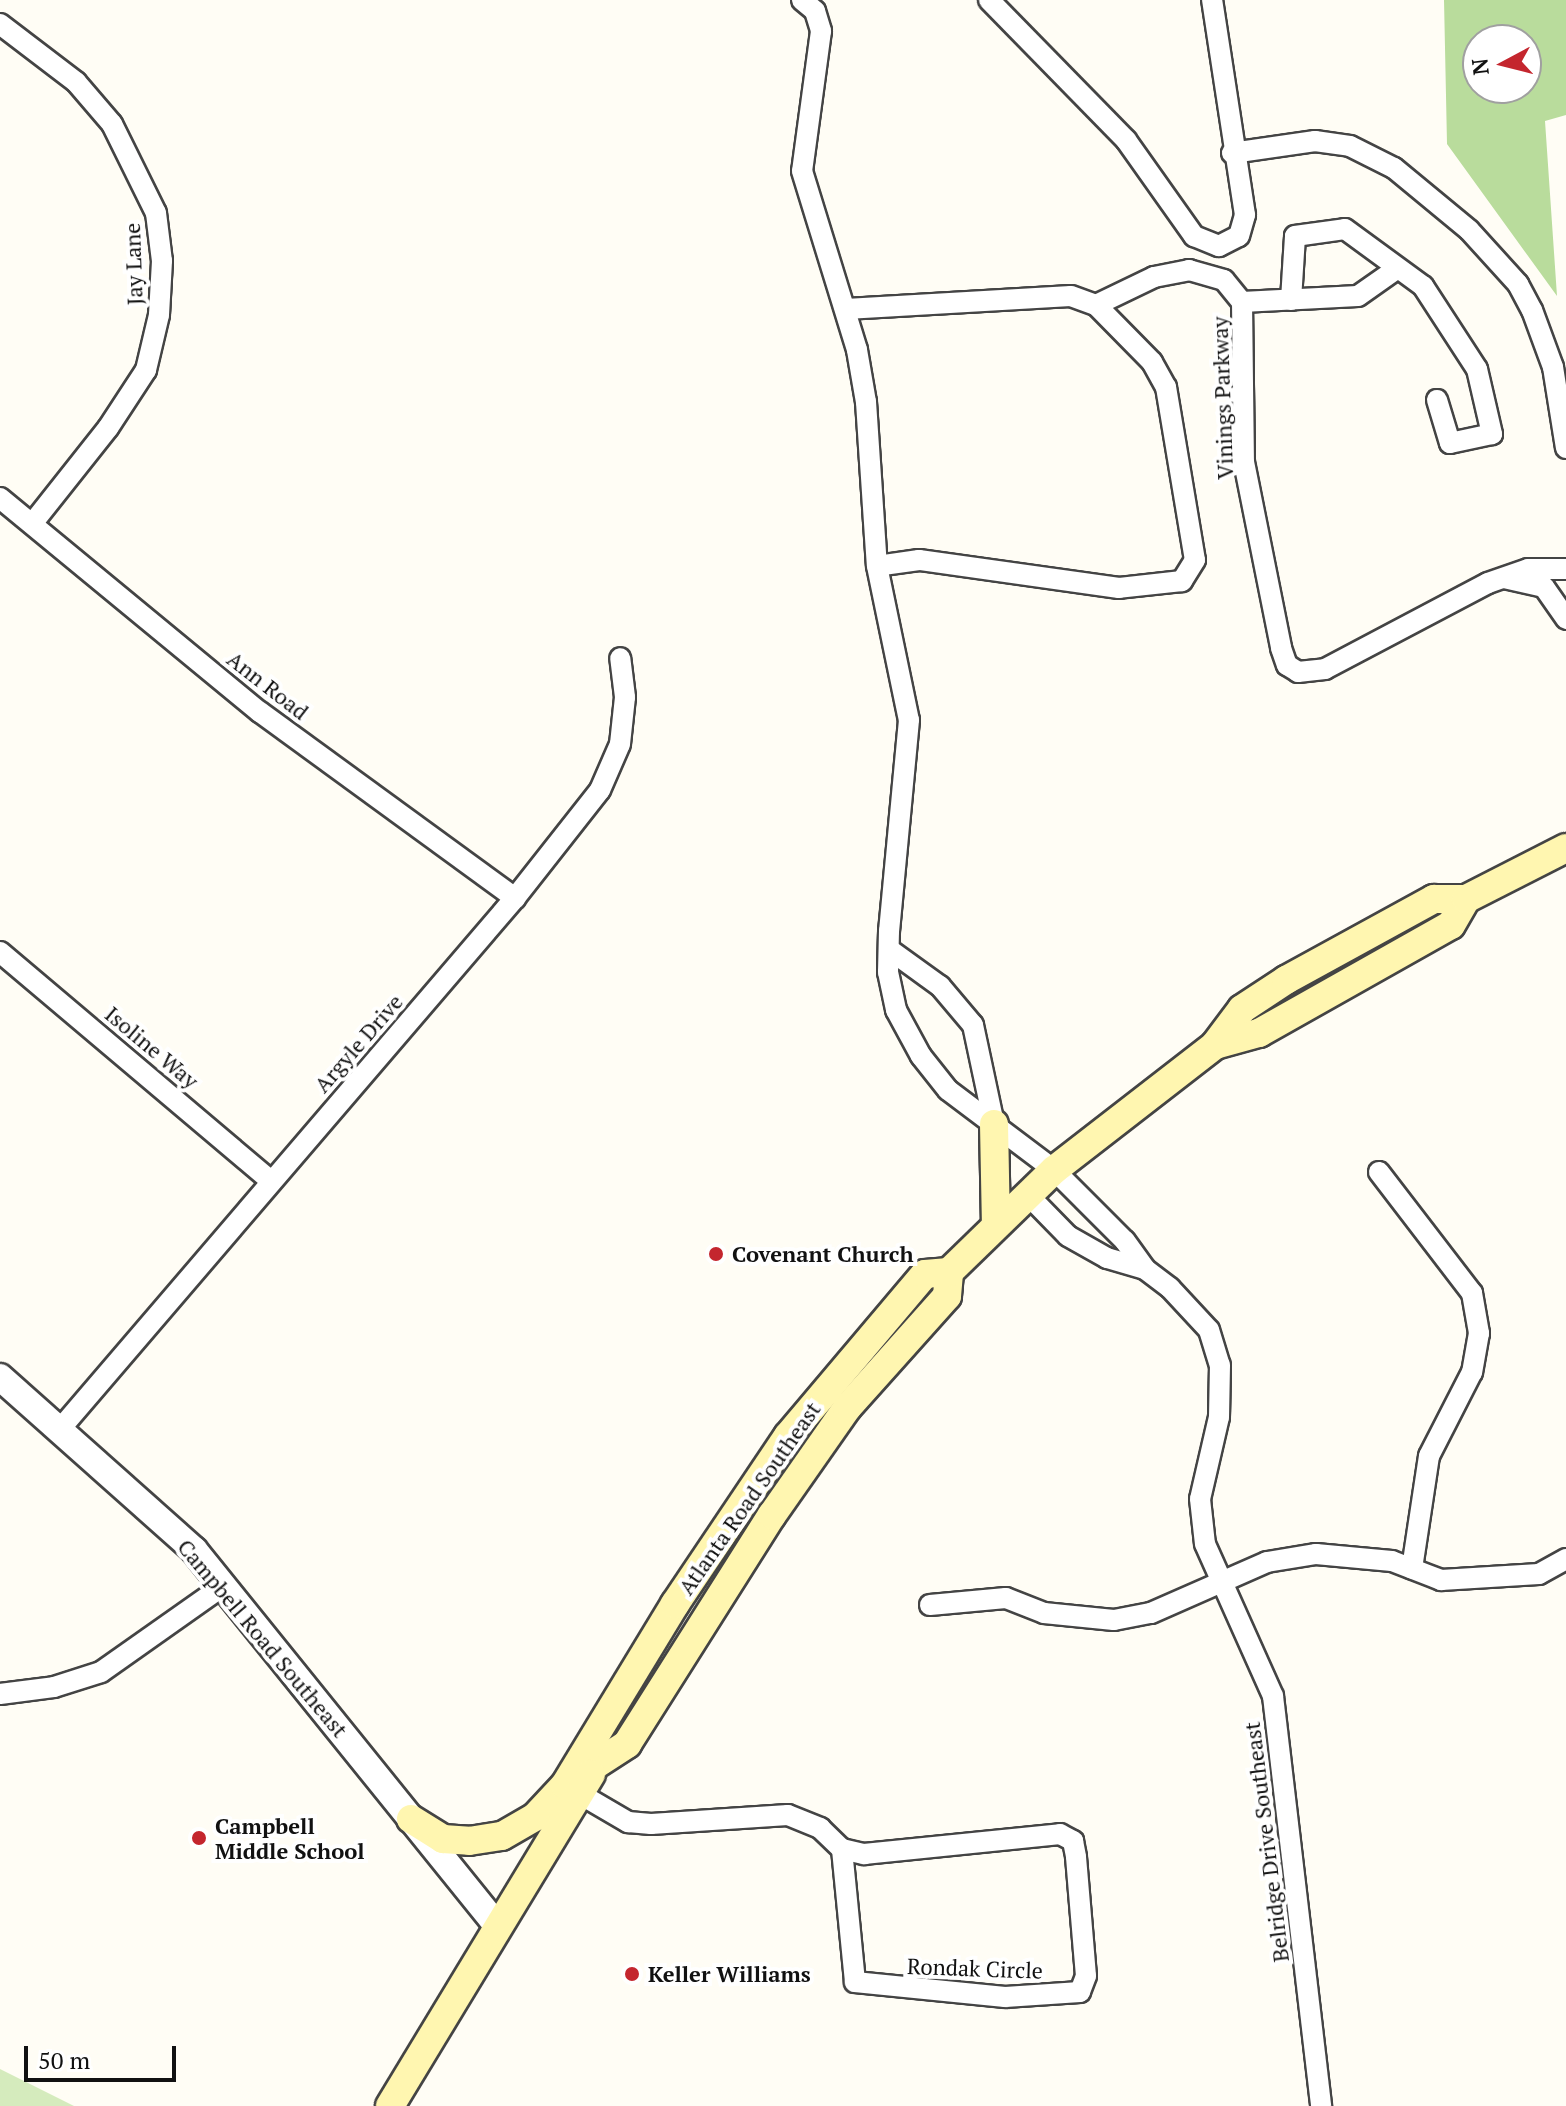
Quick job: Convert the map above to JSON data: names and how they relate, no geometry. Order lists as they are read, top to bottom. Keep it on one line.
{"streets":{"main road":["Atlanta Road Southeast"],"street":["Jay Lane","Vinings Parkway","Ann Road","Argyle Drive","Isoline Way","Campbell Road Southeast","Belridge Drive Southeast","Rondak Circle"]},"crossings":[["Jay Lane","Ann Road"],["Ann Road","Argyle Drive"],["Argyle Drive","Isoline Way"],["Argyle Drive","Campbell Road Southeast"],["Atlanta Road Southeast","Campbell Road Southeast"],["Atlanta Road Southeast","Belridge Drive Southeast"]],"places":["Covenant Church","Campbell Middle School","Keller Williams"],"scale_bar":"50 m","north":"left"}
